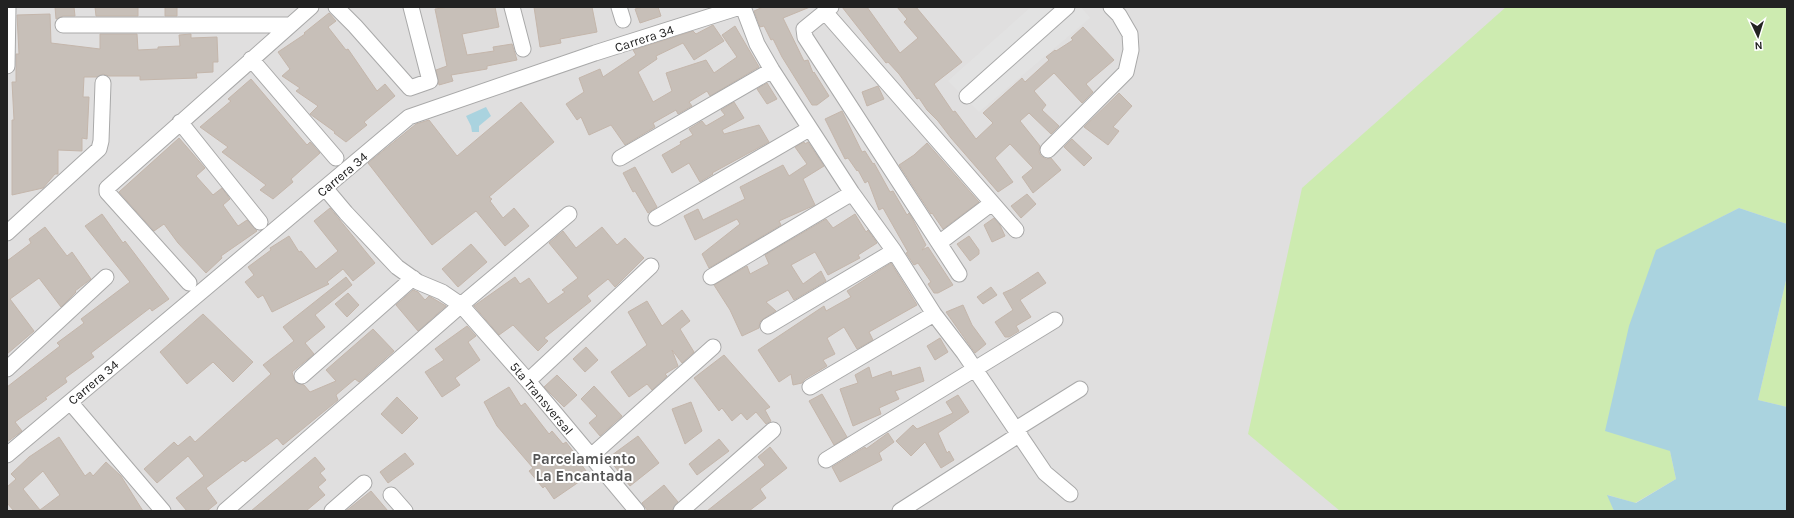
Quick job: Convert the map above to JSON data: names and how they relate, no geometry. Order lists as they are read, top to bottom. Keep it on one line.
{"streets":{"street":["Carrera 34","5ta Transversal"]},"crossings":[["Carrera 34","5ta Transversal"]],"districts":["Parcelamiento La Encantada"],"north":"bottom"}
